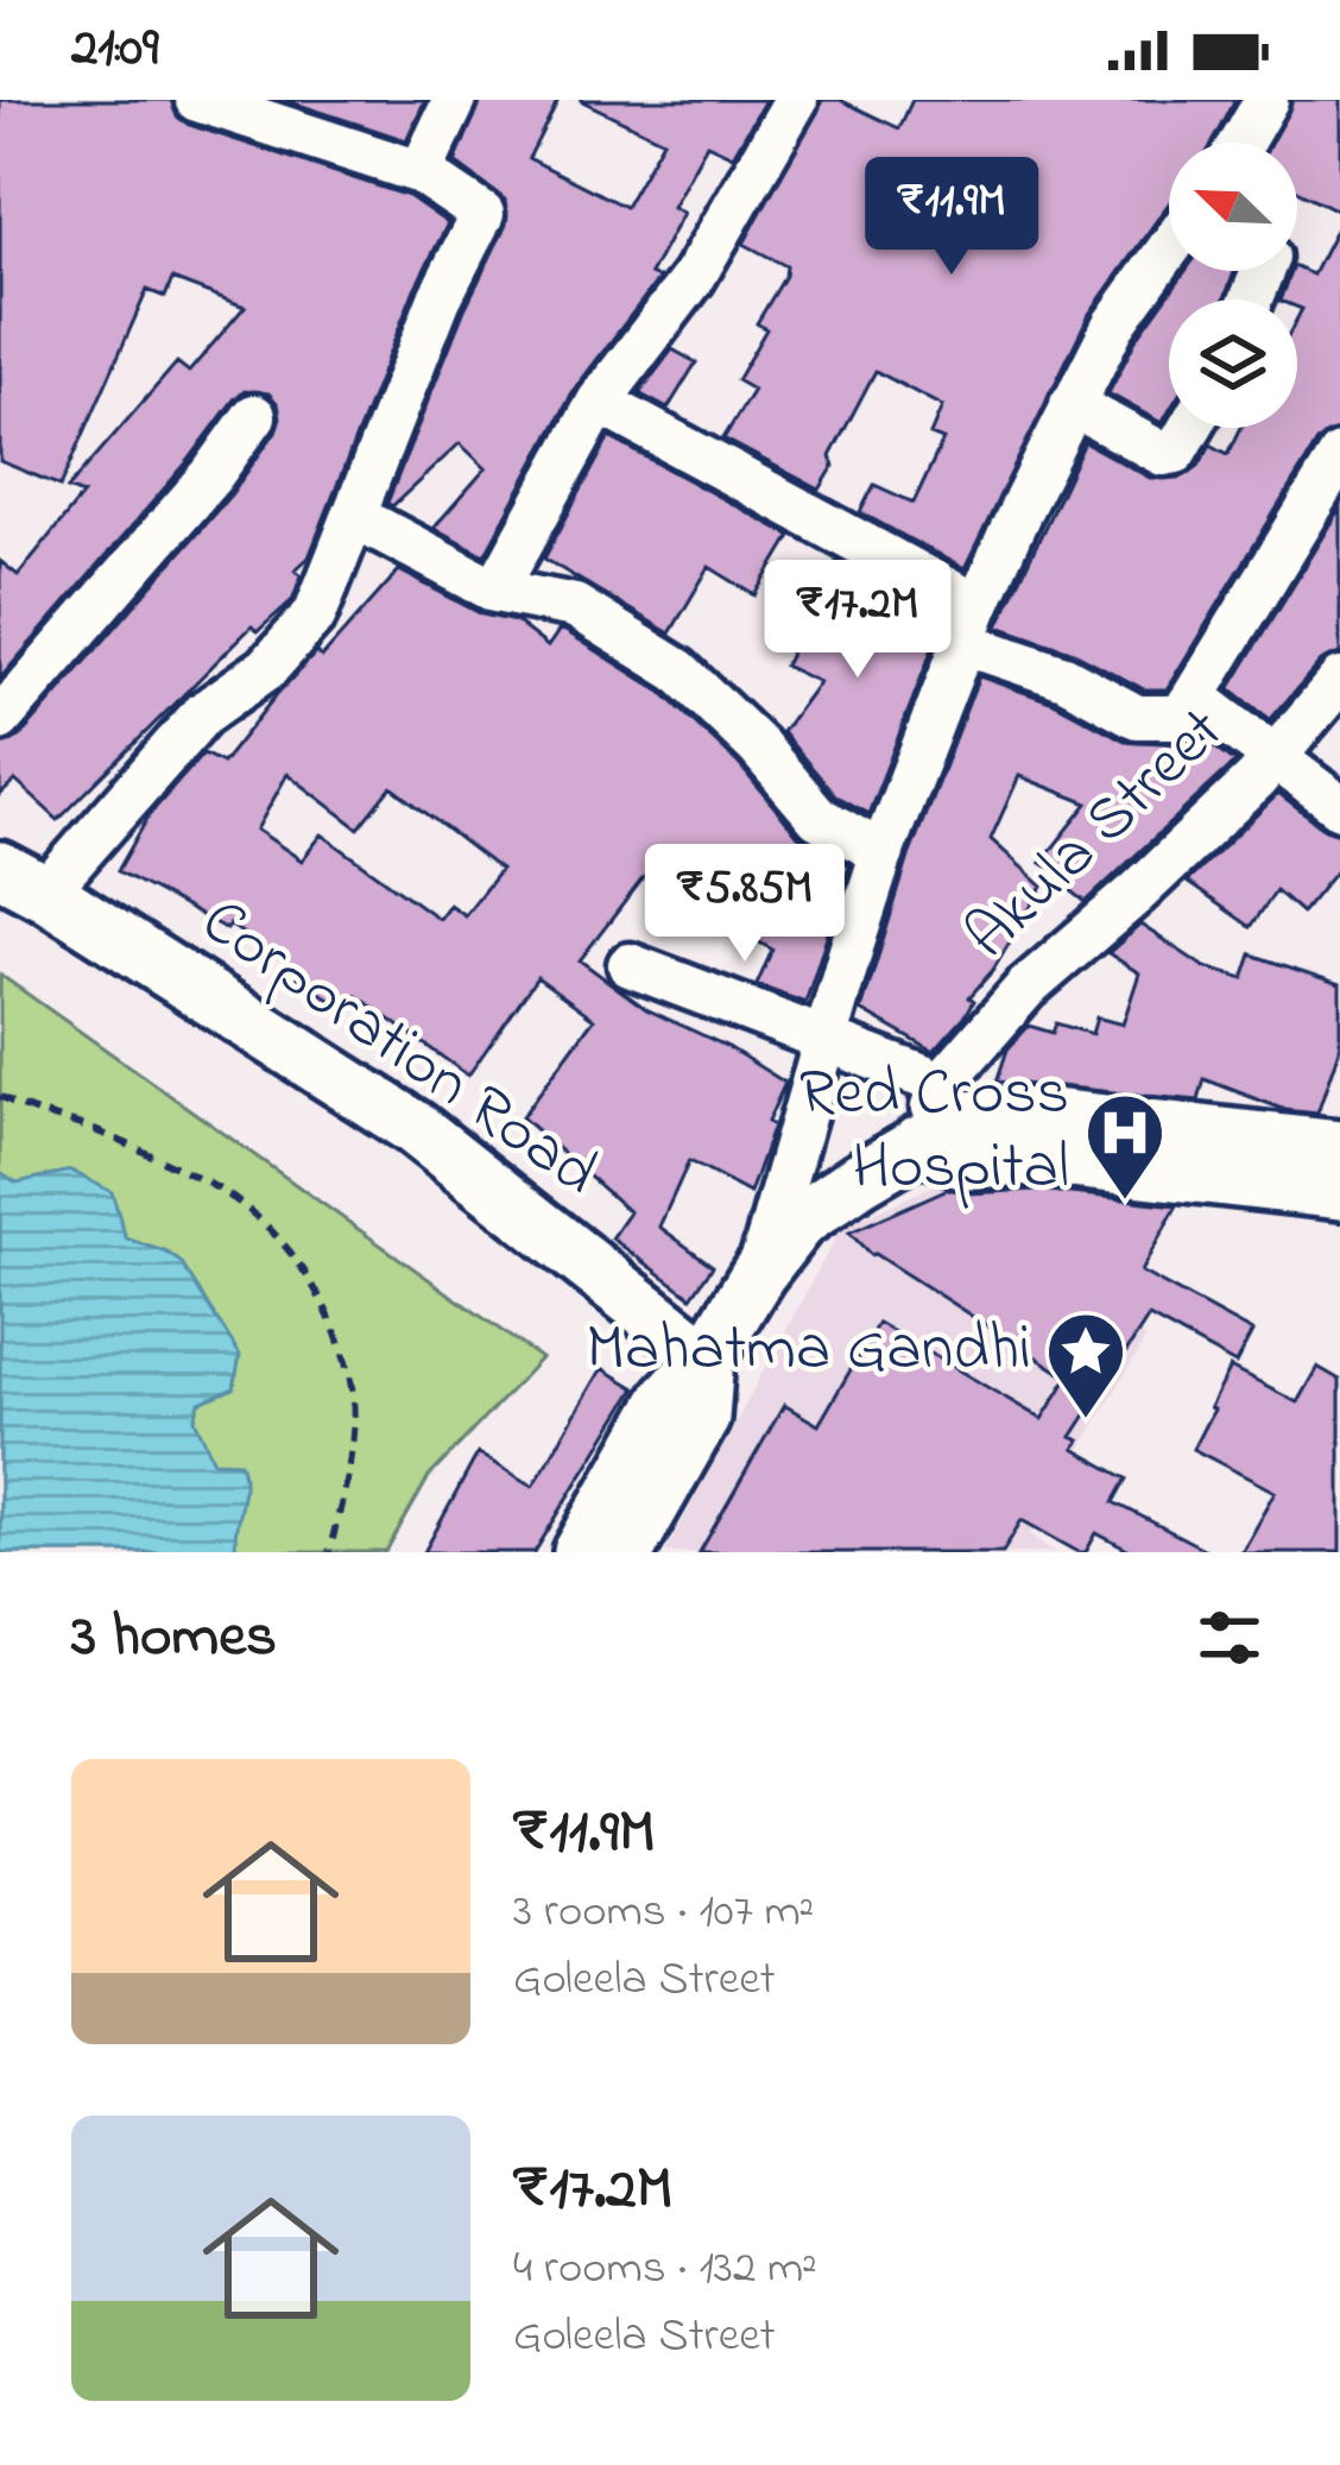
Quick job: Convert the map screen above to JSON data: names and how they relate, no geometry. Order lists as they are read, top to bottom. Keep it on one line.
{"streets":{"street":["Akula Street","Corporation Road"]},"places":{"hospital":["Red Cross Hospital"],"place":["Mahatma Gandhi"]},"north":"top left","page":{"status":"21:09","price":["₹11.9M","₹17.2M","₹5.85M"],"heading":"3 homes","list":[{"name":"₹11.9M","note":"3 rooms · 107 m² · Goleela Street"},{"name":"₹17.2M","note":"4 rooms · 132 m² · Goleela Street"}]}}
